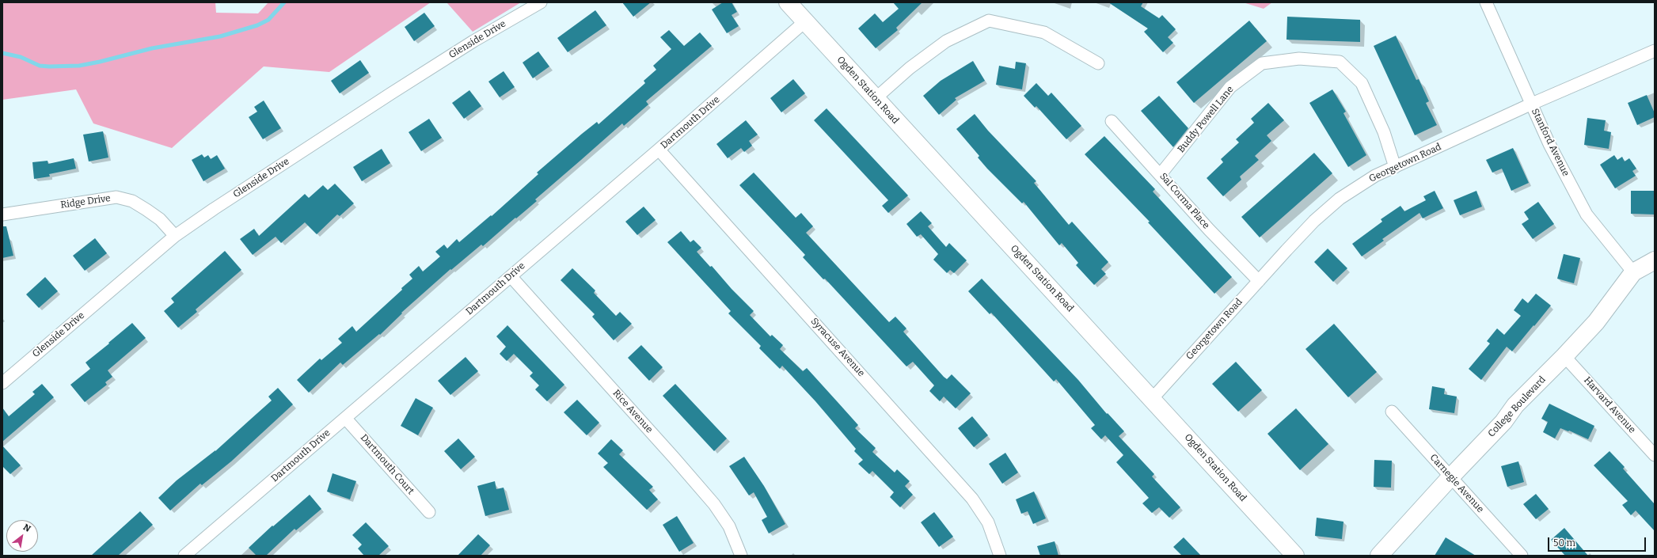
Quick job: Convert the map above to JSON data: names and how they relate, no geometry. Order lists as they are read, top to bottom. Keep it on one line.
{"streets":{"street":["Glenside Drive","Ogden Station Road","Buddy Powell Lane","Dartmouth Drive","Stanford Avenue","Georgetown Road","Sal Corma Place","Ridge Drive","Syracuse Avenue","Harvard Avenue","College Boulevard","Rice Avenue","Dartmouth Court","Carnegie Avenue"]},"crossings":[["Glenside Drive","Ridge Drive"],["Ogden Station Road","Dartmouth Drive"],["Ogden Station Road","Georgetown Road"],["Buddy Powell Lane","Georgetown Road"],["Buddy Powell Lane","Sal Corma Place"],["Dartmouth Drive","Syracuse Avenue"],["Dartmouth Drive","Rice Avenue"],["Dartmouth Drive","Dartmouth Court"],["Stanford Avenue","Georgetown Road"],["Stanford Avenue","College Boulevard"],["Georgetown Road","Sal Corma Place"],["Harvard Avenue","College Boulevard"],["College Boulevard","Carnegie Avenue"]],"scale_bar":"50 m","north":"top right"}
